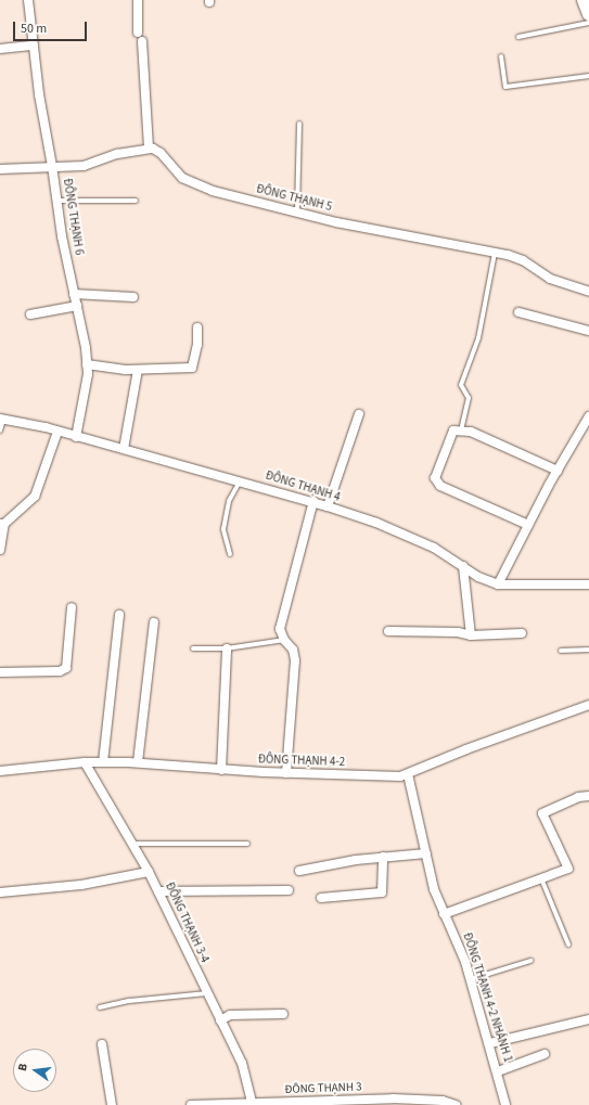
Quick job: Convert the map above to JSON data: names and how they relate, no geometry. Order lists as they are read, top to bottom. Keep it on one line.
{"streets":{"street":["ĐÔNG THẠNH 5","ĐÔNG THẠNH 6","ĐÔNG THẠNH 4","ĐÔNG THẠNH 4-2","ĐÔNG THẠNH 3-4","ĐÔNG THẠNH 4-2 NHÁNH 1","ĐÔNG THẠNH 3"]},"crossings":[["ĐÔNG THẠNH 6","ĐÔNG THẠNH 4"],["ĐÔNG THẠNH 4-2","ĐÔNG THẠNH 3-4"],["ĐÔNG THẠNH 4-2","ĐÔNG THẠNH 4-2 NHÁNH 1"],["ĐÔNG THẠNH 3-4","ĐÔNG THẠNH 3"]],"scale_bar":"50 m","north":"left"}
